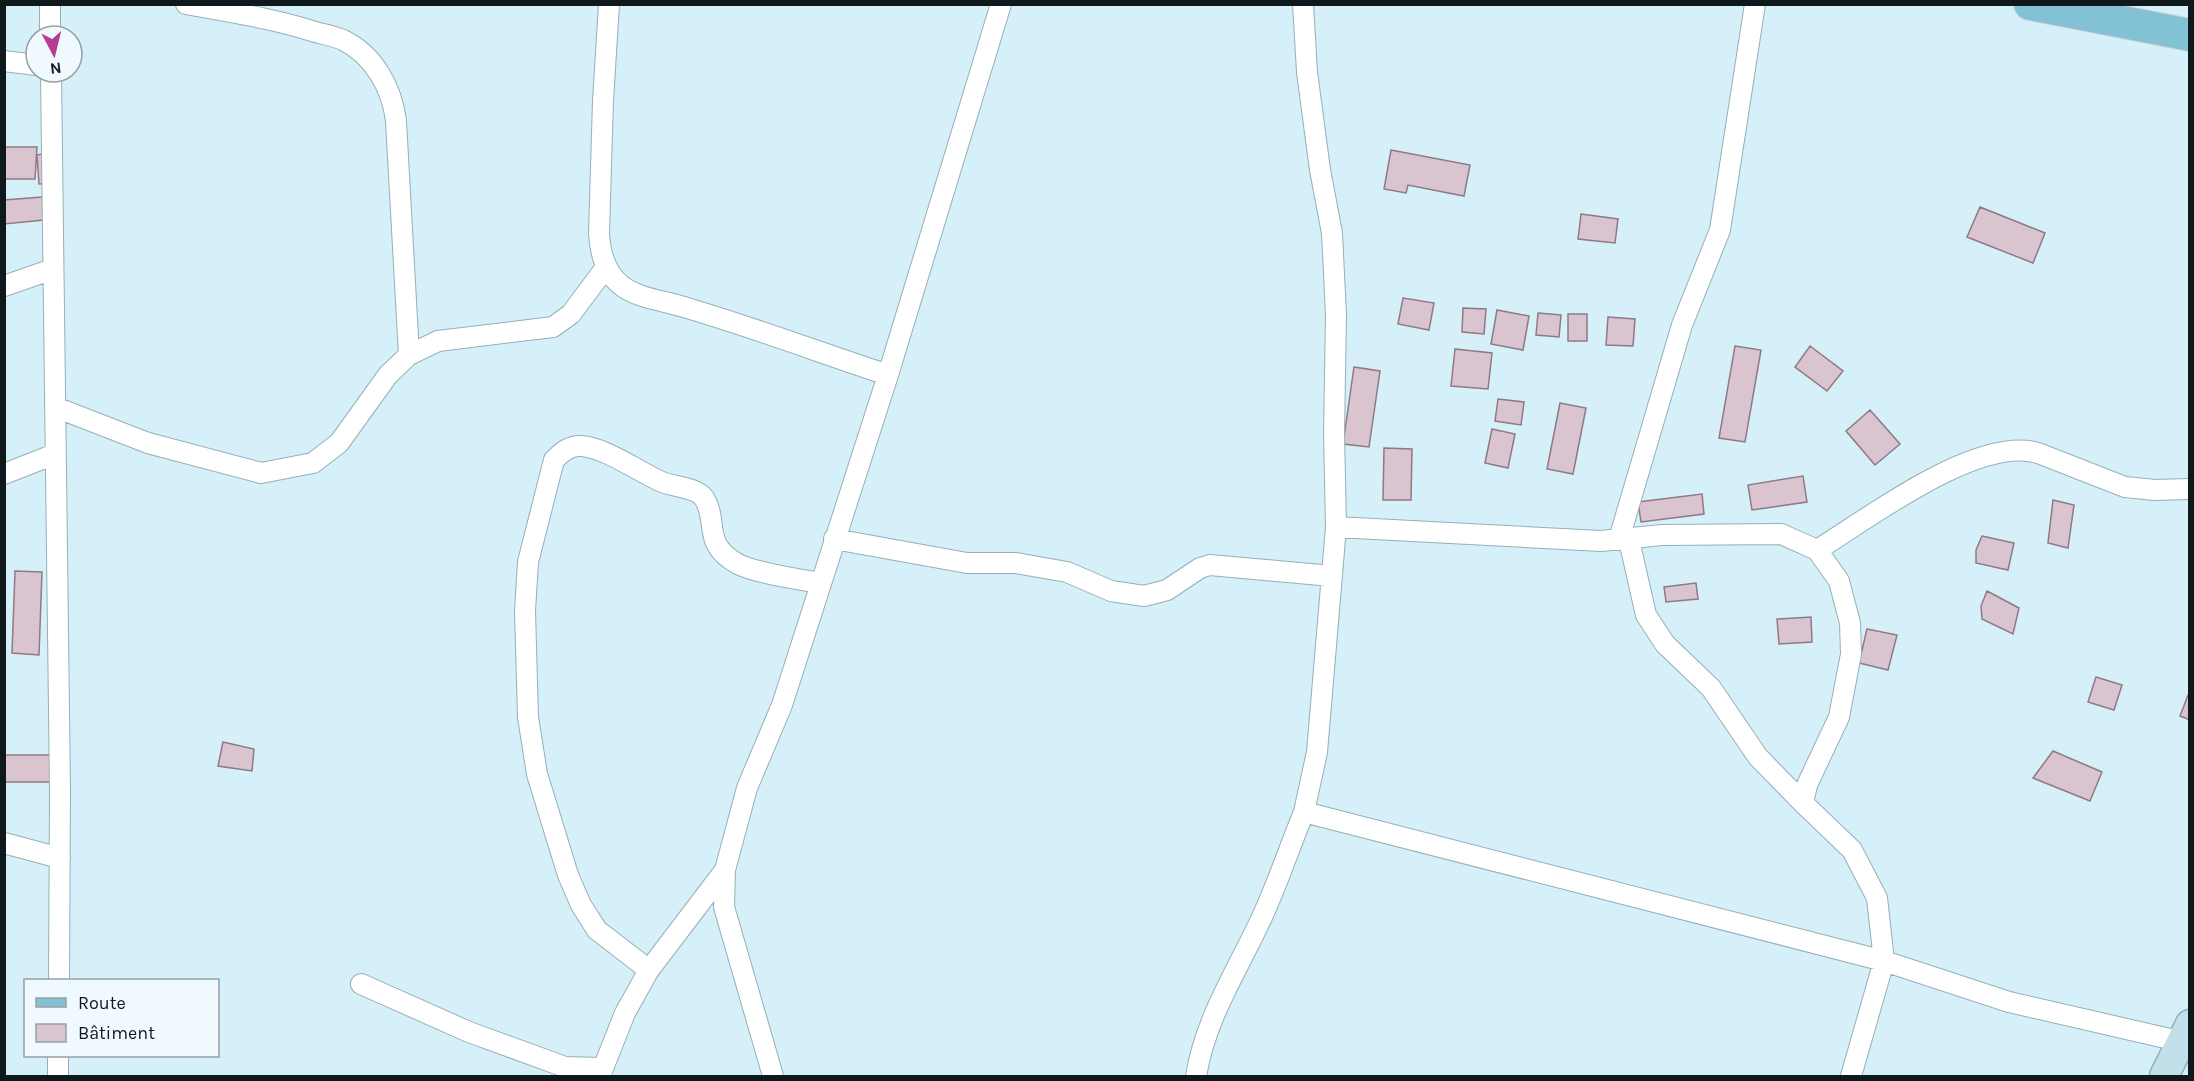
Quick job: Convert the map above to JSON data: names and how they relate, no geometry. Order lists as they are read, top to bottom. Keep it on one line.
{"legend":["Route","Bâtiment"],"north":"bottom"}
